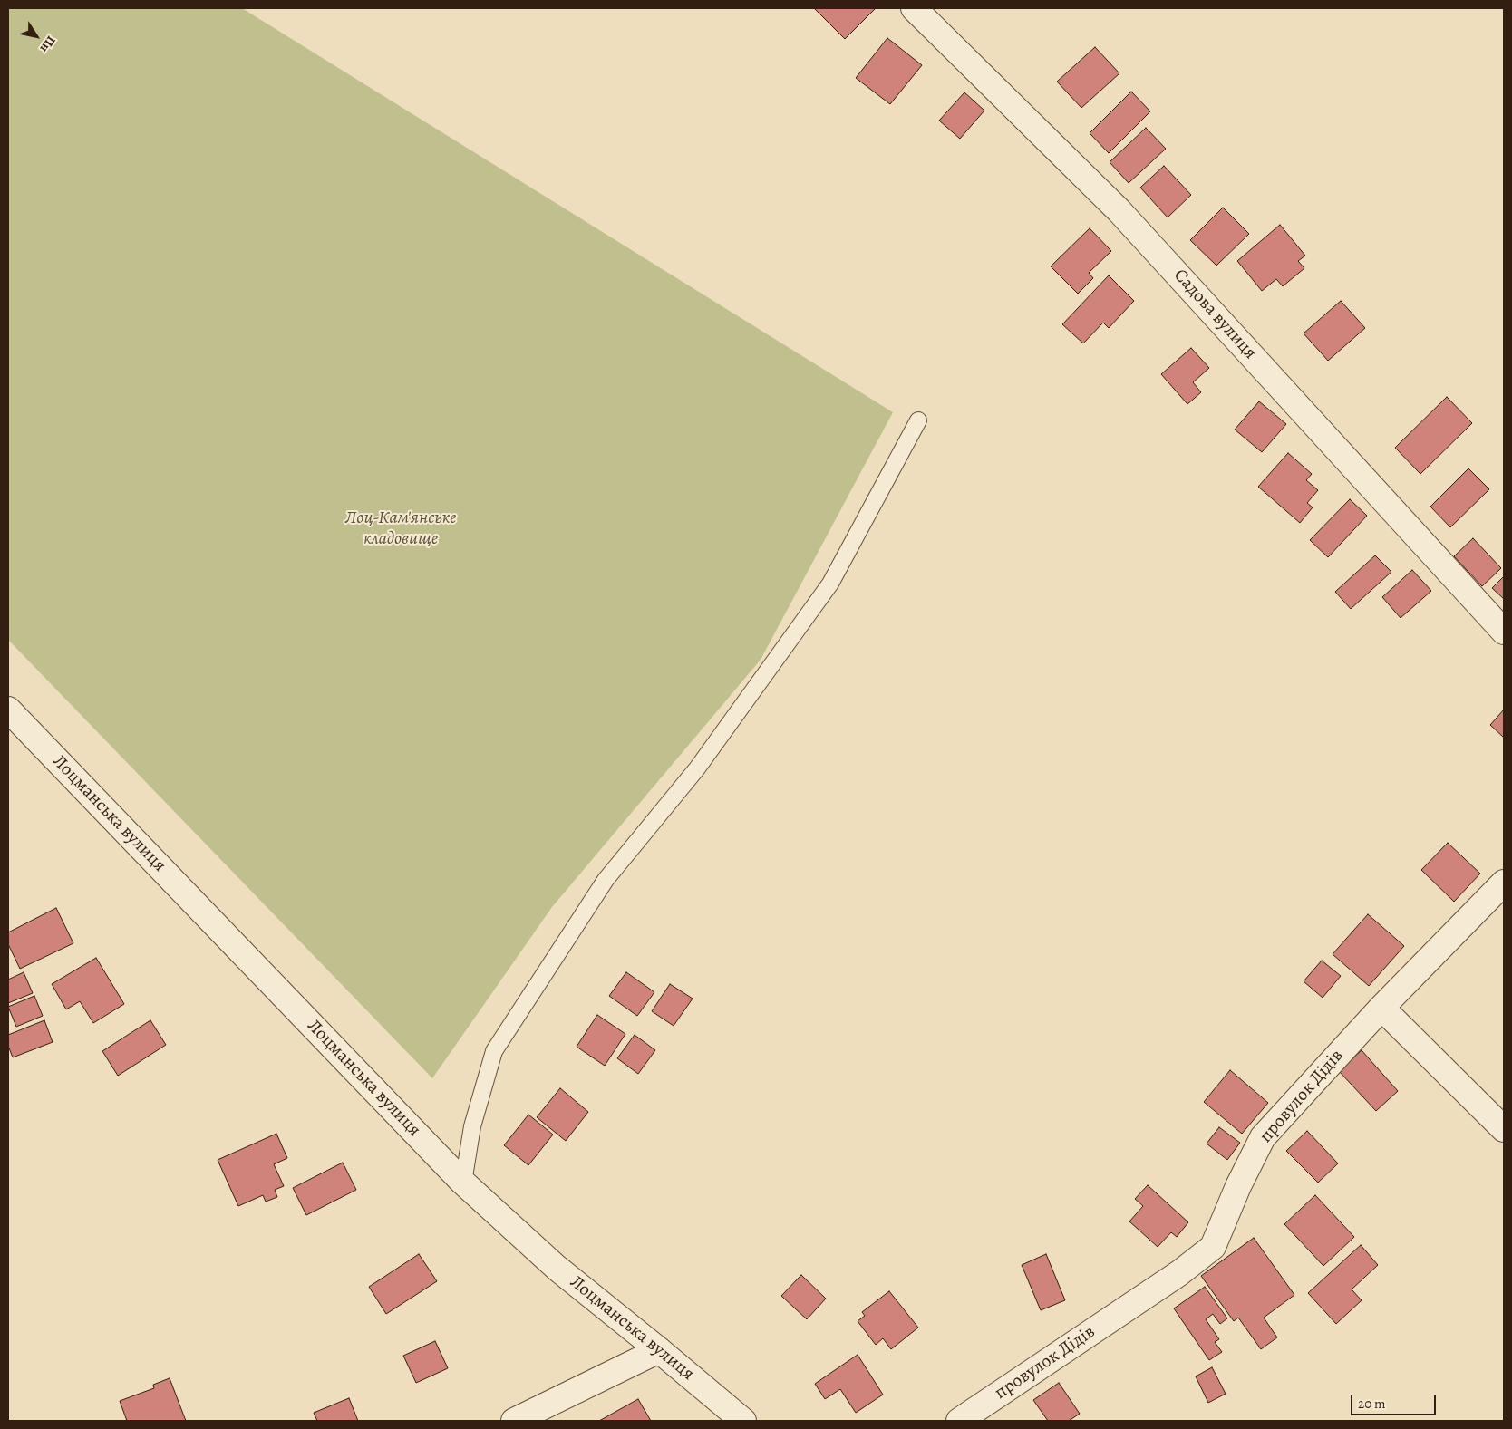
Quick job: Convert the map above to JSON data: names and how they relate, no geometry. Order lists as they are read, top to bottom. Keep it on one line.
{"streets":{"street":["Садова вулиця","Лоцманська вулиця","провулок Дідів"]},"parks":["Лоц-Кам'янcьке кладовище"],"scale_bar":"20 m","north":"bottom right"}
